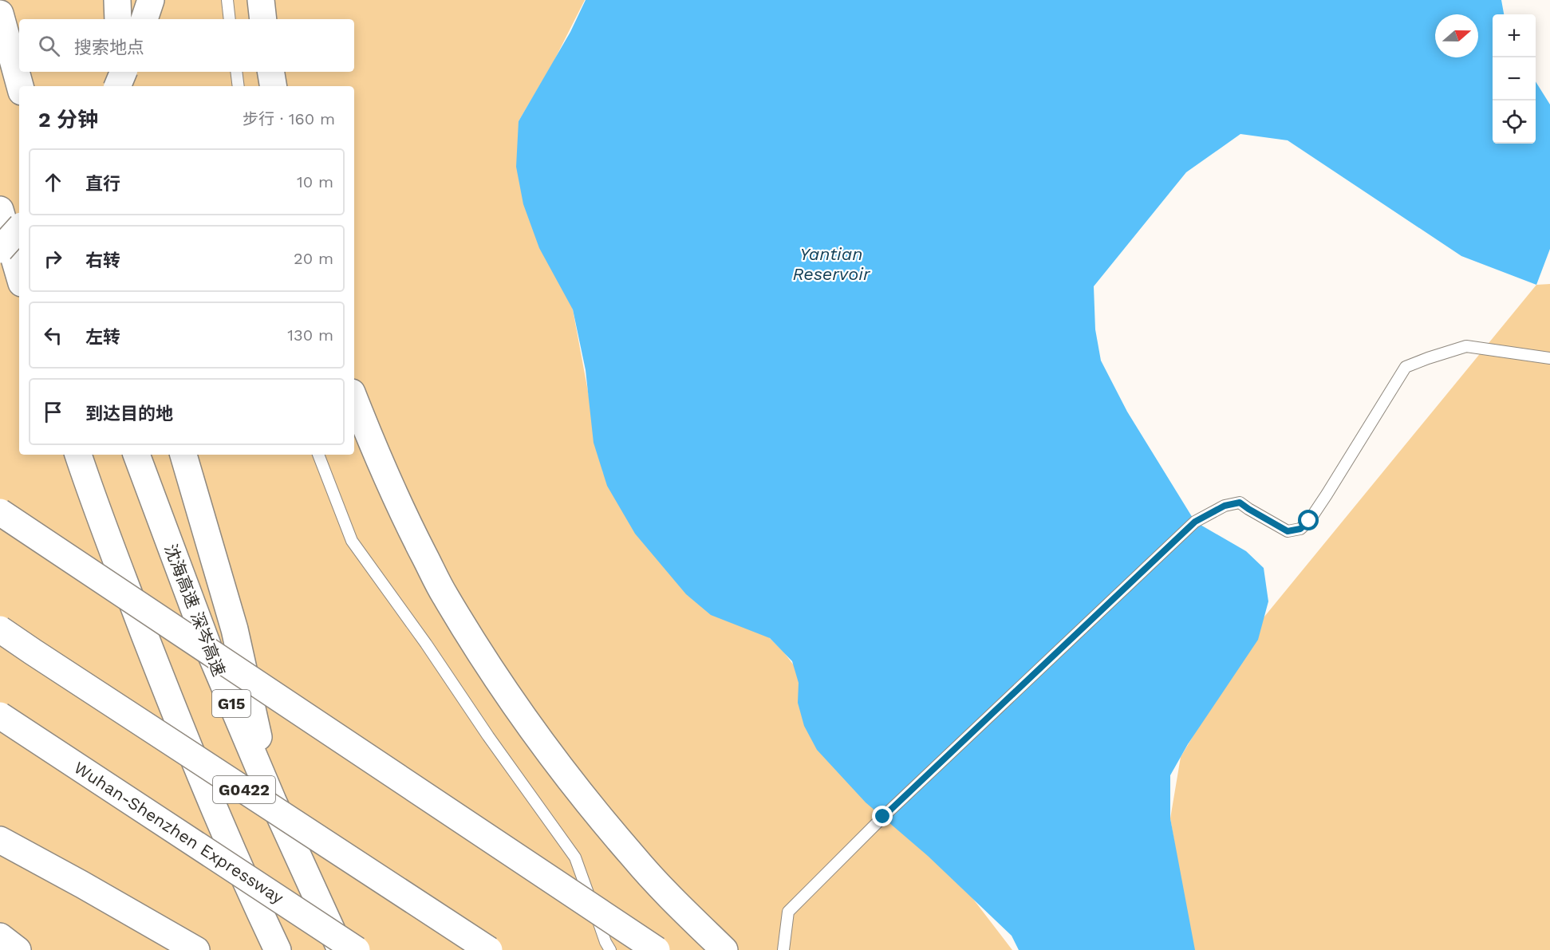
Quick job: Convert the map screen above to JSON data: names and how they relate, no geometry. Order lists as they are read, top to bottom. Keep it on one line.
{"streets":{"highway":["沈海高速 深岑高速","G15","G0422","Wuhan-Shenzhen Expressway"]},"water":["Yantian Reservoir"],"north":"right","page":{"map_buttons":["+","−"],"search":"搜索地点","heading":["2 分钟","步行 · 160 m"],"list":[["直行","10 m"],["右转","20 m"],["左转","130 m"],"到达目的地"]}}
